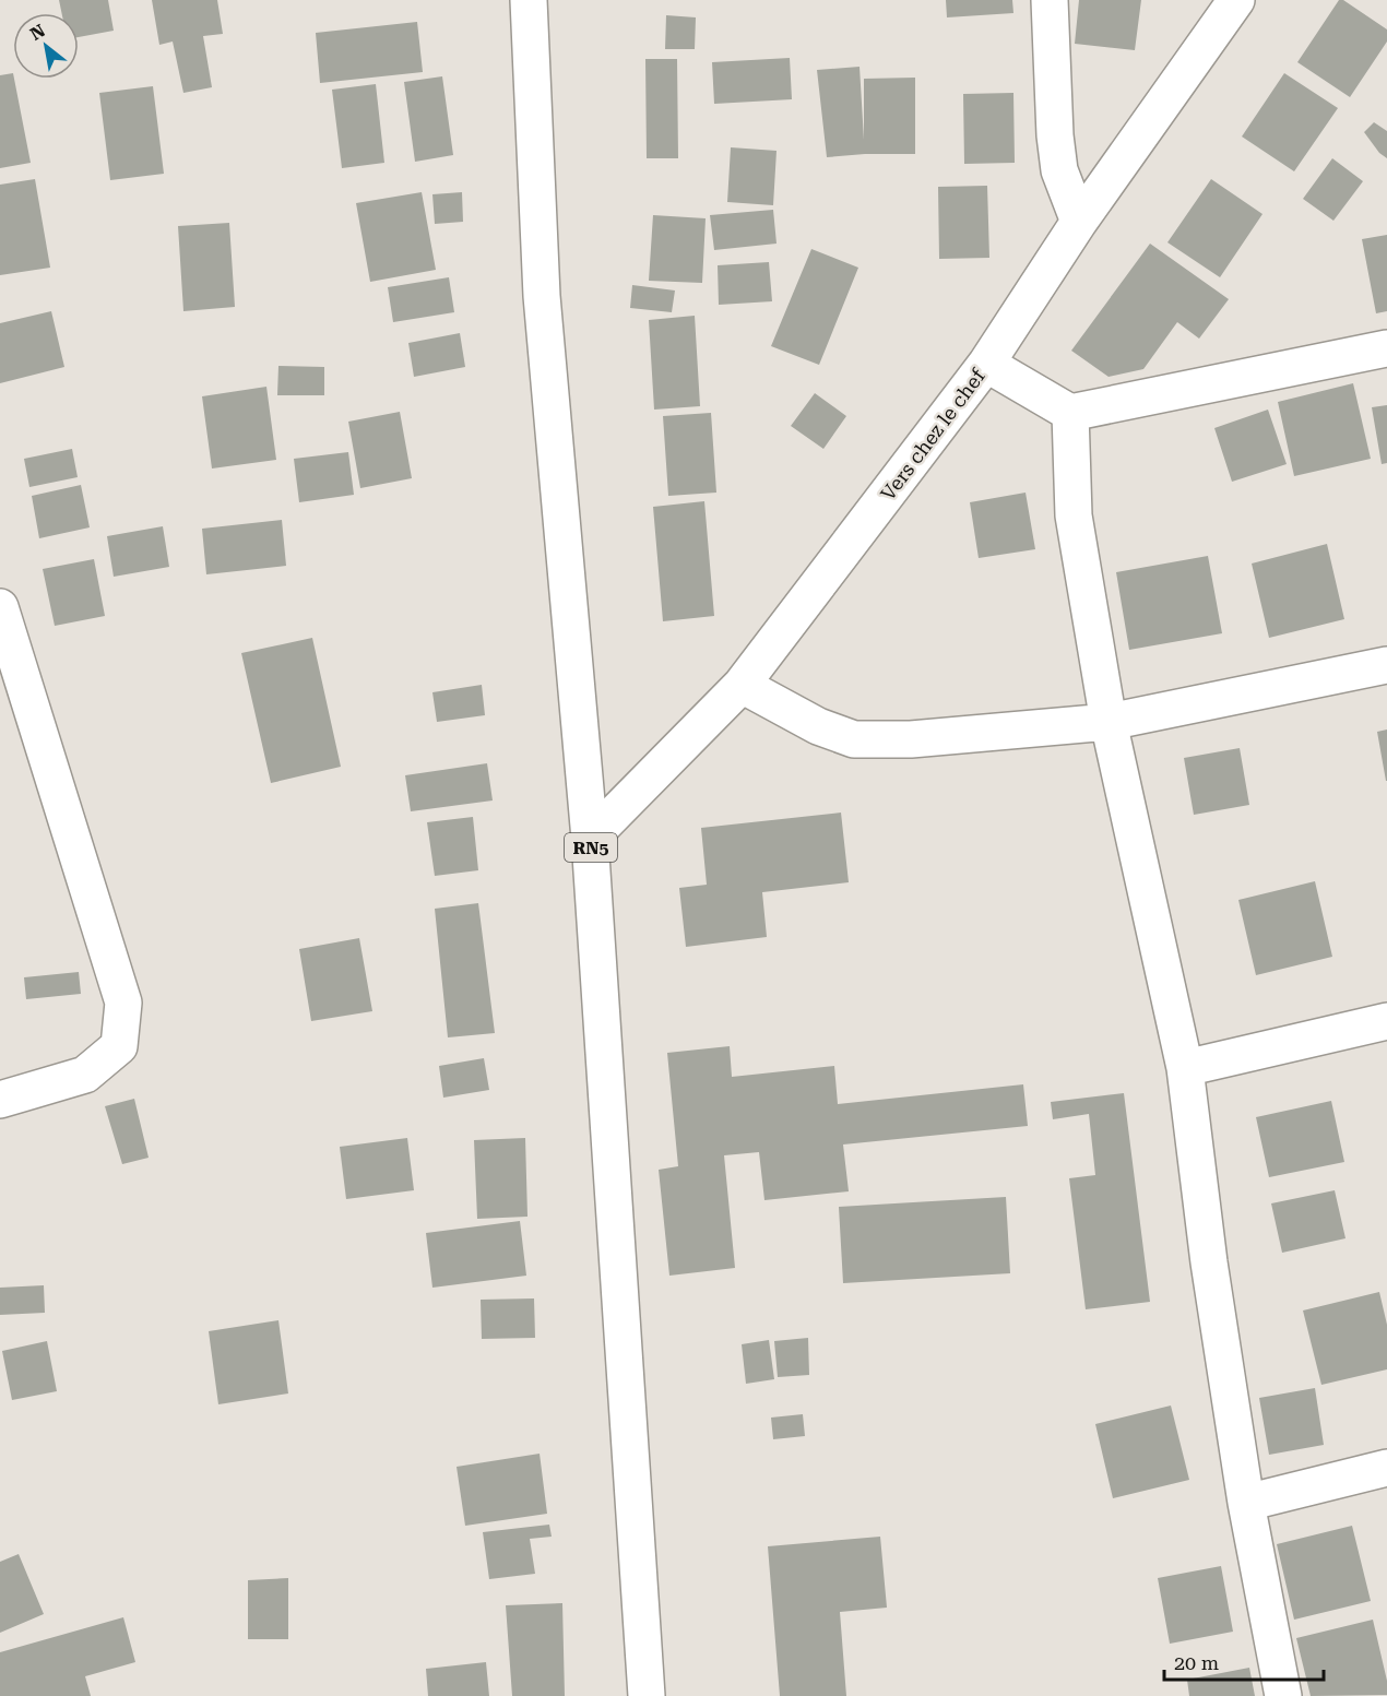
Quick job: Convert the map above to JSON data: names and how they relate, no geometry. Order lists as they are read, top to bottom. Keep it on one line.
{"streets":{"main road":["Vers chez le chef","RN5"]},"crossings":[["Vers chez le chef","RN5"]],"scale_bar":"20 m","north":"top left"}
